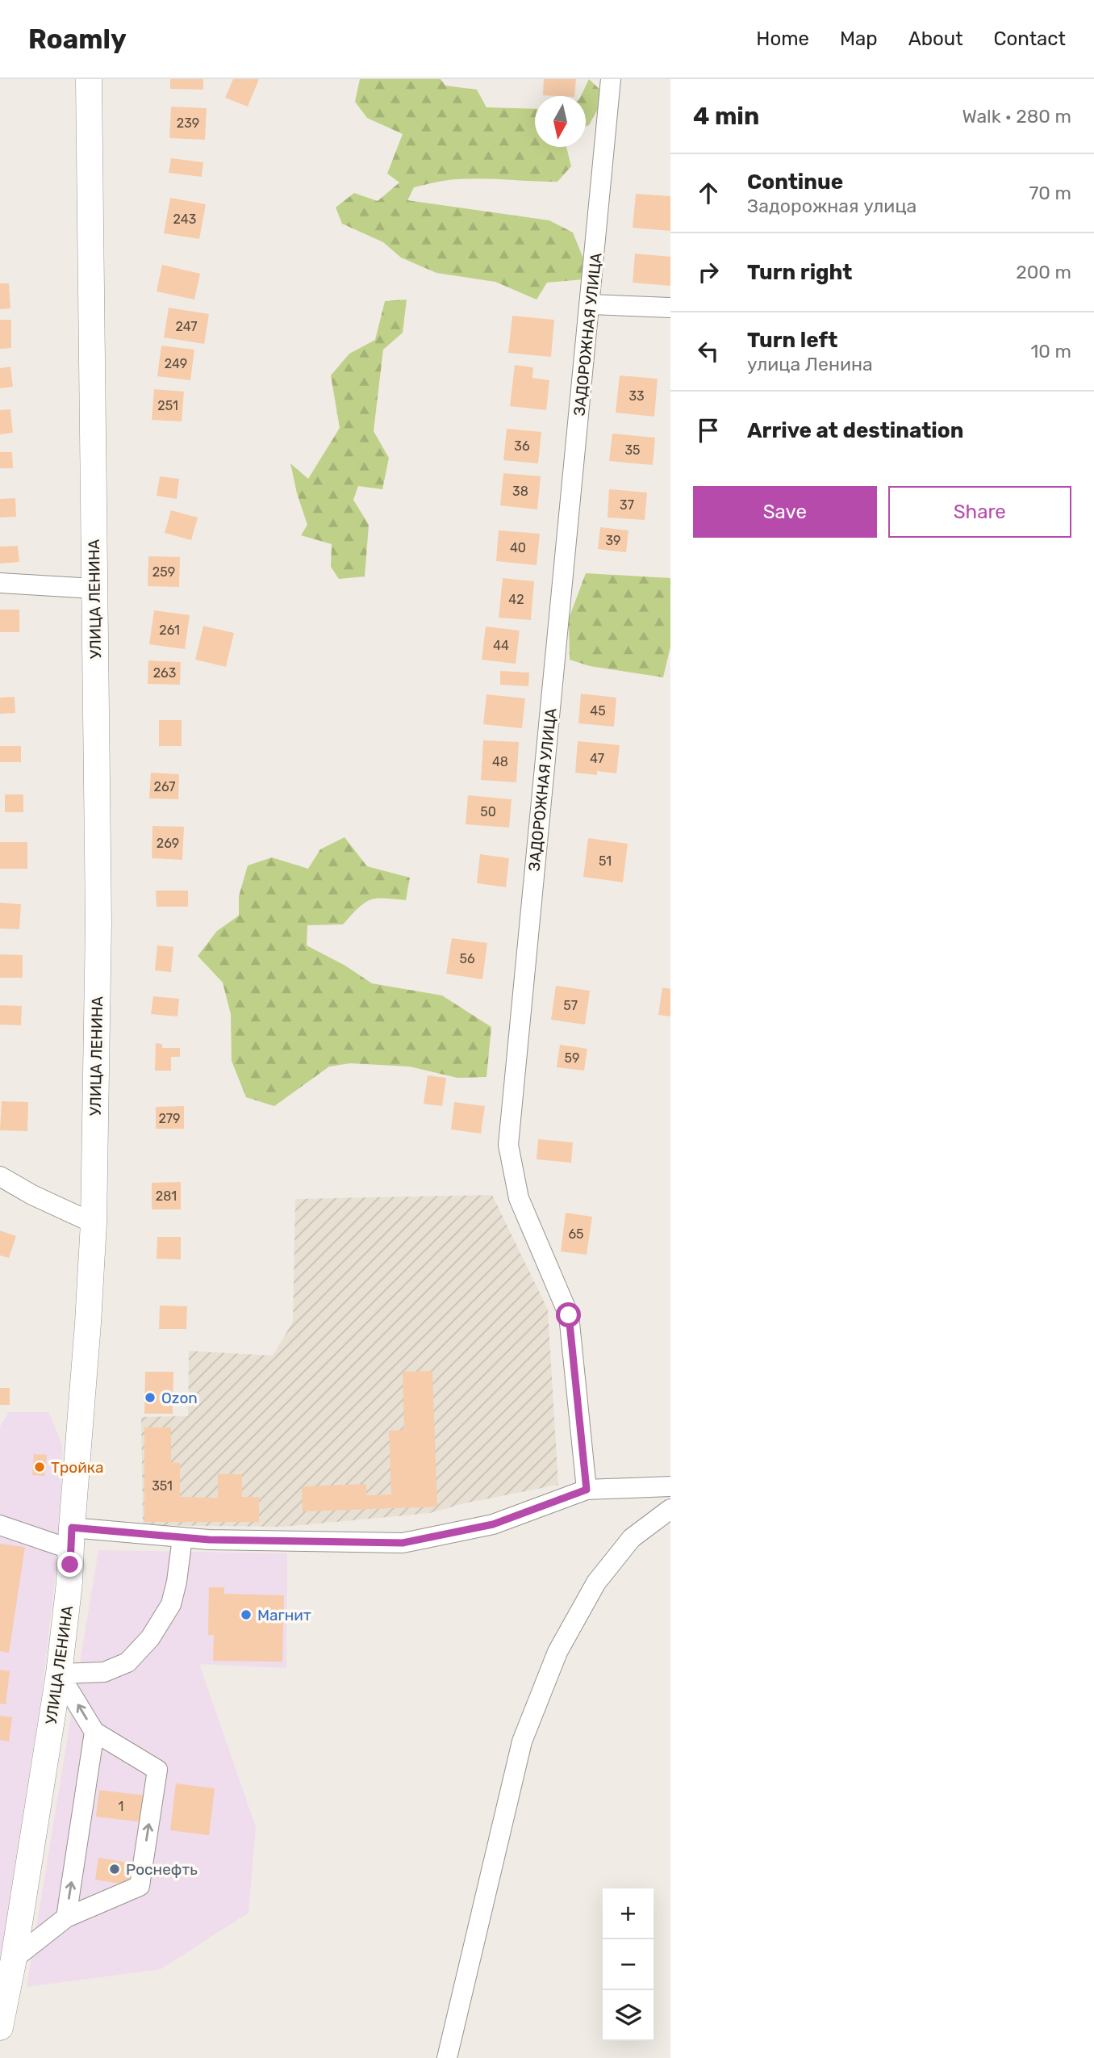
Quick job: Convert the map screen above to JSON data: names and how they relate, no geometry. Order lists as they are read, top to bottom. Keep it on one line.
{"streets":{"main road":["УЛИЦА ЛЕНИНА"],"street":["ЗАДОРОЖНАЯ УЛИЦА"]},"places":["Ozon","Тройка","Магнит","Роснефть"],"house_numbers":["239","243","247","249","33","251","36","35","38","37","39","40","259","42","261","44","263","45","47","48","267","50","269","51","56","57","59","279","281","65","351","1"],"north":"bottom","page":{"header":"Roamly","nav":["Home","Map","About","Contact"],"heading":["4 min","Walk · 280 m"],"list":[["Continue","Задорожная улица","70 m"],["Turn right","200 m"],["Turn left","улица Ленина","10 m"],"Arrive at destination"],"buttons":["Save","Share"],"map_buttons":["+","−"]}}
